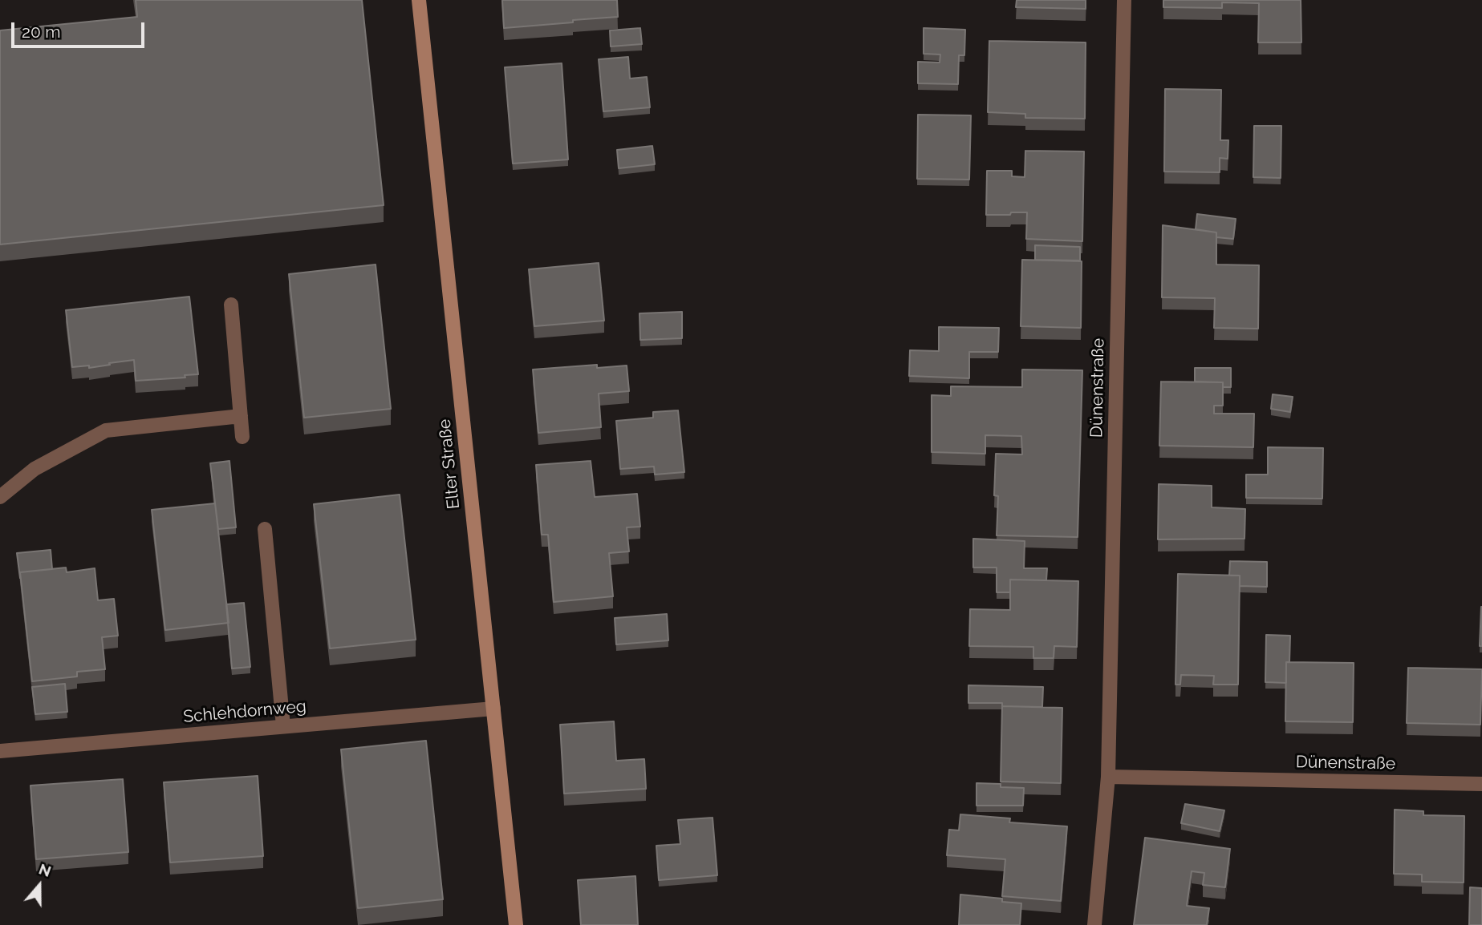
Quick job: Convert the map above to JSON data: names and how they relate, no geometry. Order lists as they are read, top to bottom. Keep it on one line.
{"streets":{"main road":["Elter Straße"],"street":["Dünenstraße","Schlehdornweg"]},"crossings":[["Elter Straße","Schlehdornweg"]],"scale_bar":"20 m","north":"top"}
